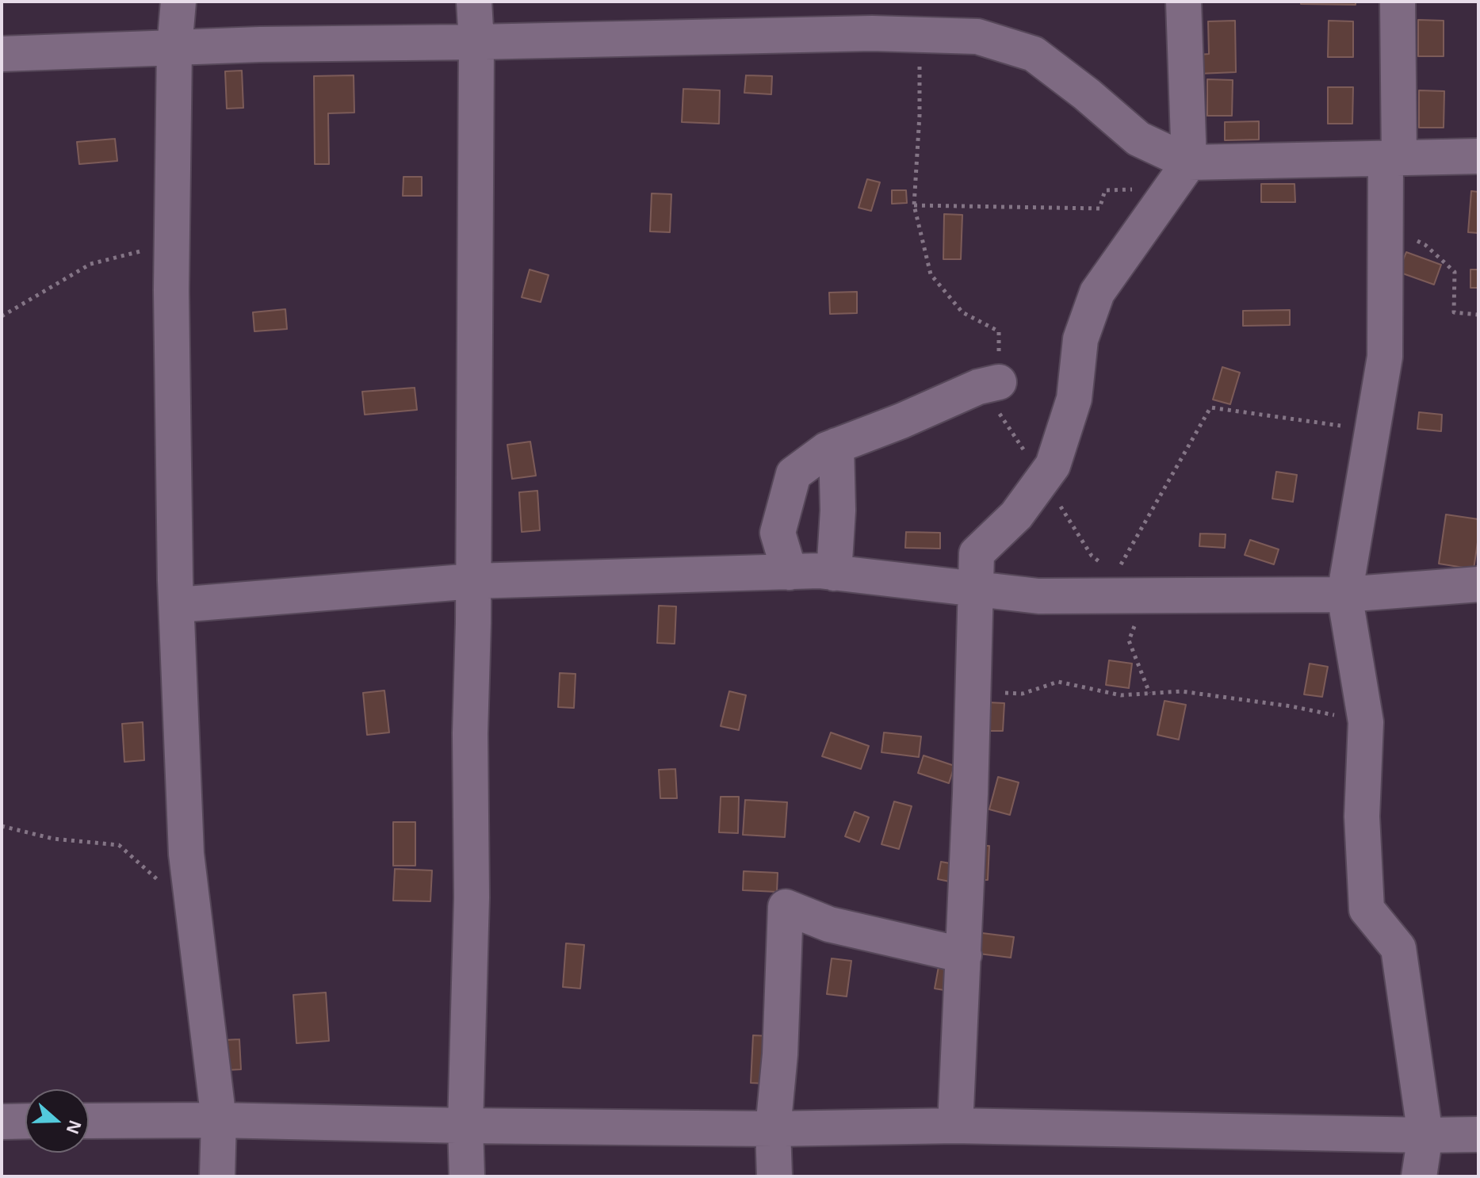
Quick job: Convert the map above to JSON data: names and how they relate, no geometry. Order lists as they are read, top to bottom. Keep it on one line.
{"north":"right"}
